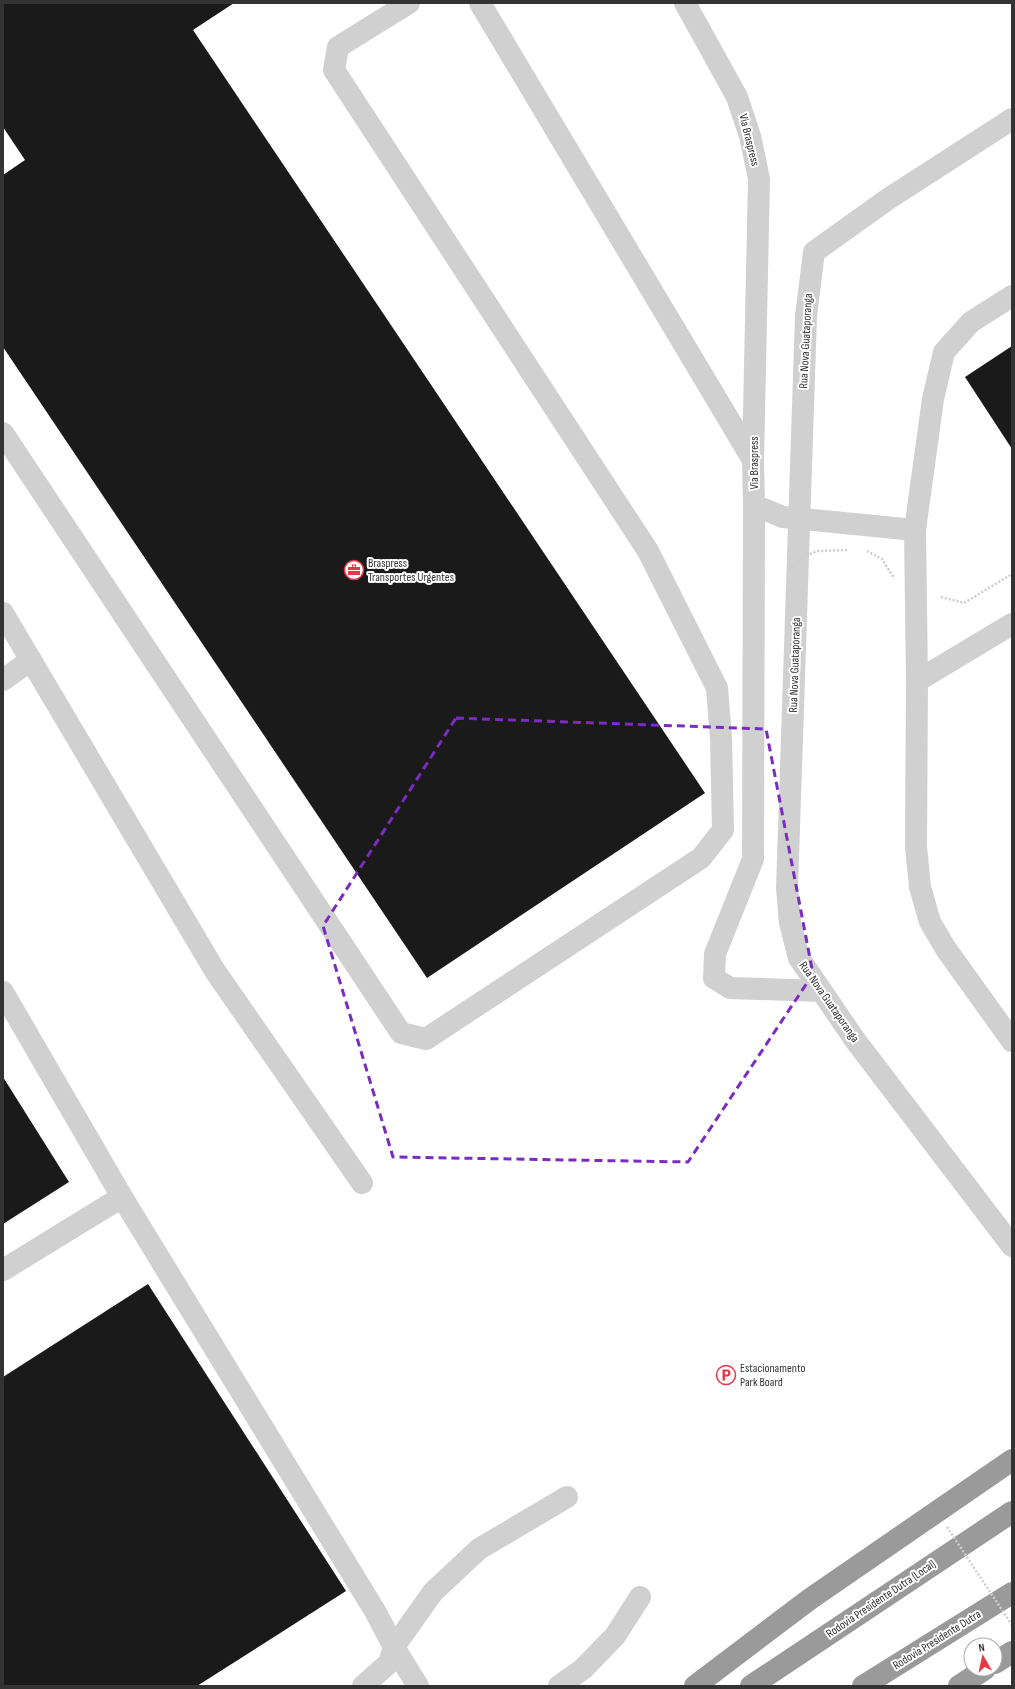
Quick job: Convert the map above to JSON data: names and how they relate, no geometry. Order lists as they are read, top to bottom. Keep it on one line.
{"streets":{"highway":["Rodovia Presidente Dutra (Local)","Rodovia Presidente Dutra"],"street":["Via Braspress","Rua Nova Guataporanga"]},"places":{"office":["Braspress Transportes Urgentes"],"parking":["Estacionamento Park Board"]},"north":"top"}
